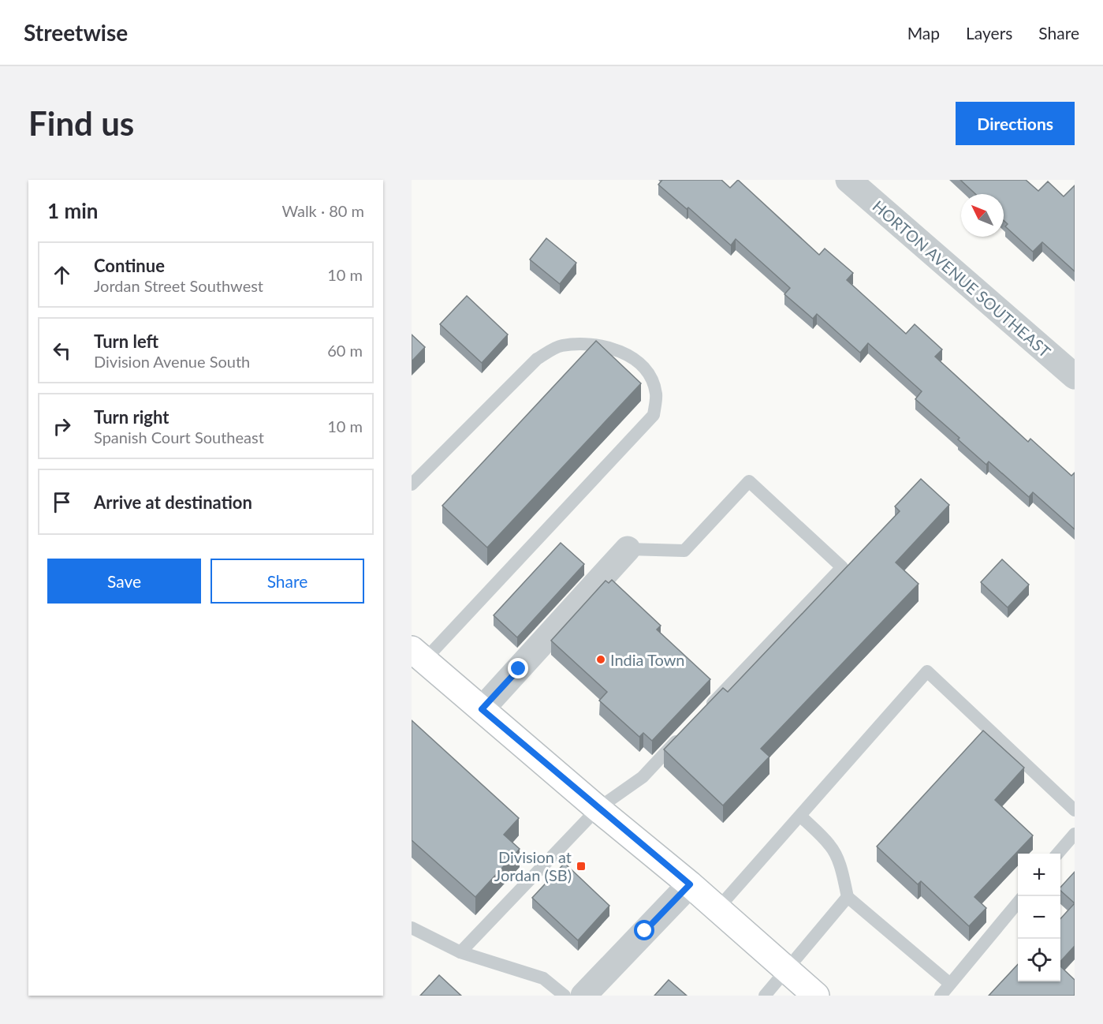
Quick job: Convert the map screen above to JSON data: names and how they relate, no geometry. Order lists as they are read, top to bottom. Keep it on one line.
{"streets":{"street":["HORTON AVENUE SOUTHEAST"]},"places":{"other":["India Town"],"transit":["Division at Jordan (SB)"]},"north":"top left","page":{"header":"Streetwise","nav":["Map","Layers","Share"],"buttons":["Directions",["Save","Share"]],"title":"Find us","heading":["1 min","Walk · 80 m"],"list":[["Continue","Jordan Street Southwest","10 m"],["Turn left","Division Avenue South","60 m"],["Turn right","Spanish Court Southeast","10 m"],"Arrive at destination"],"map_buttons":["+","−"]}}
